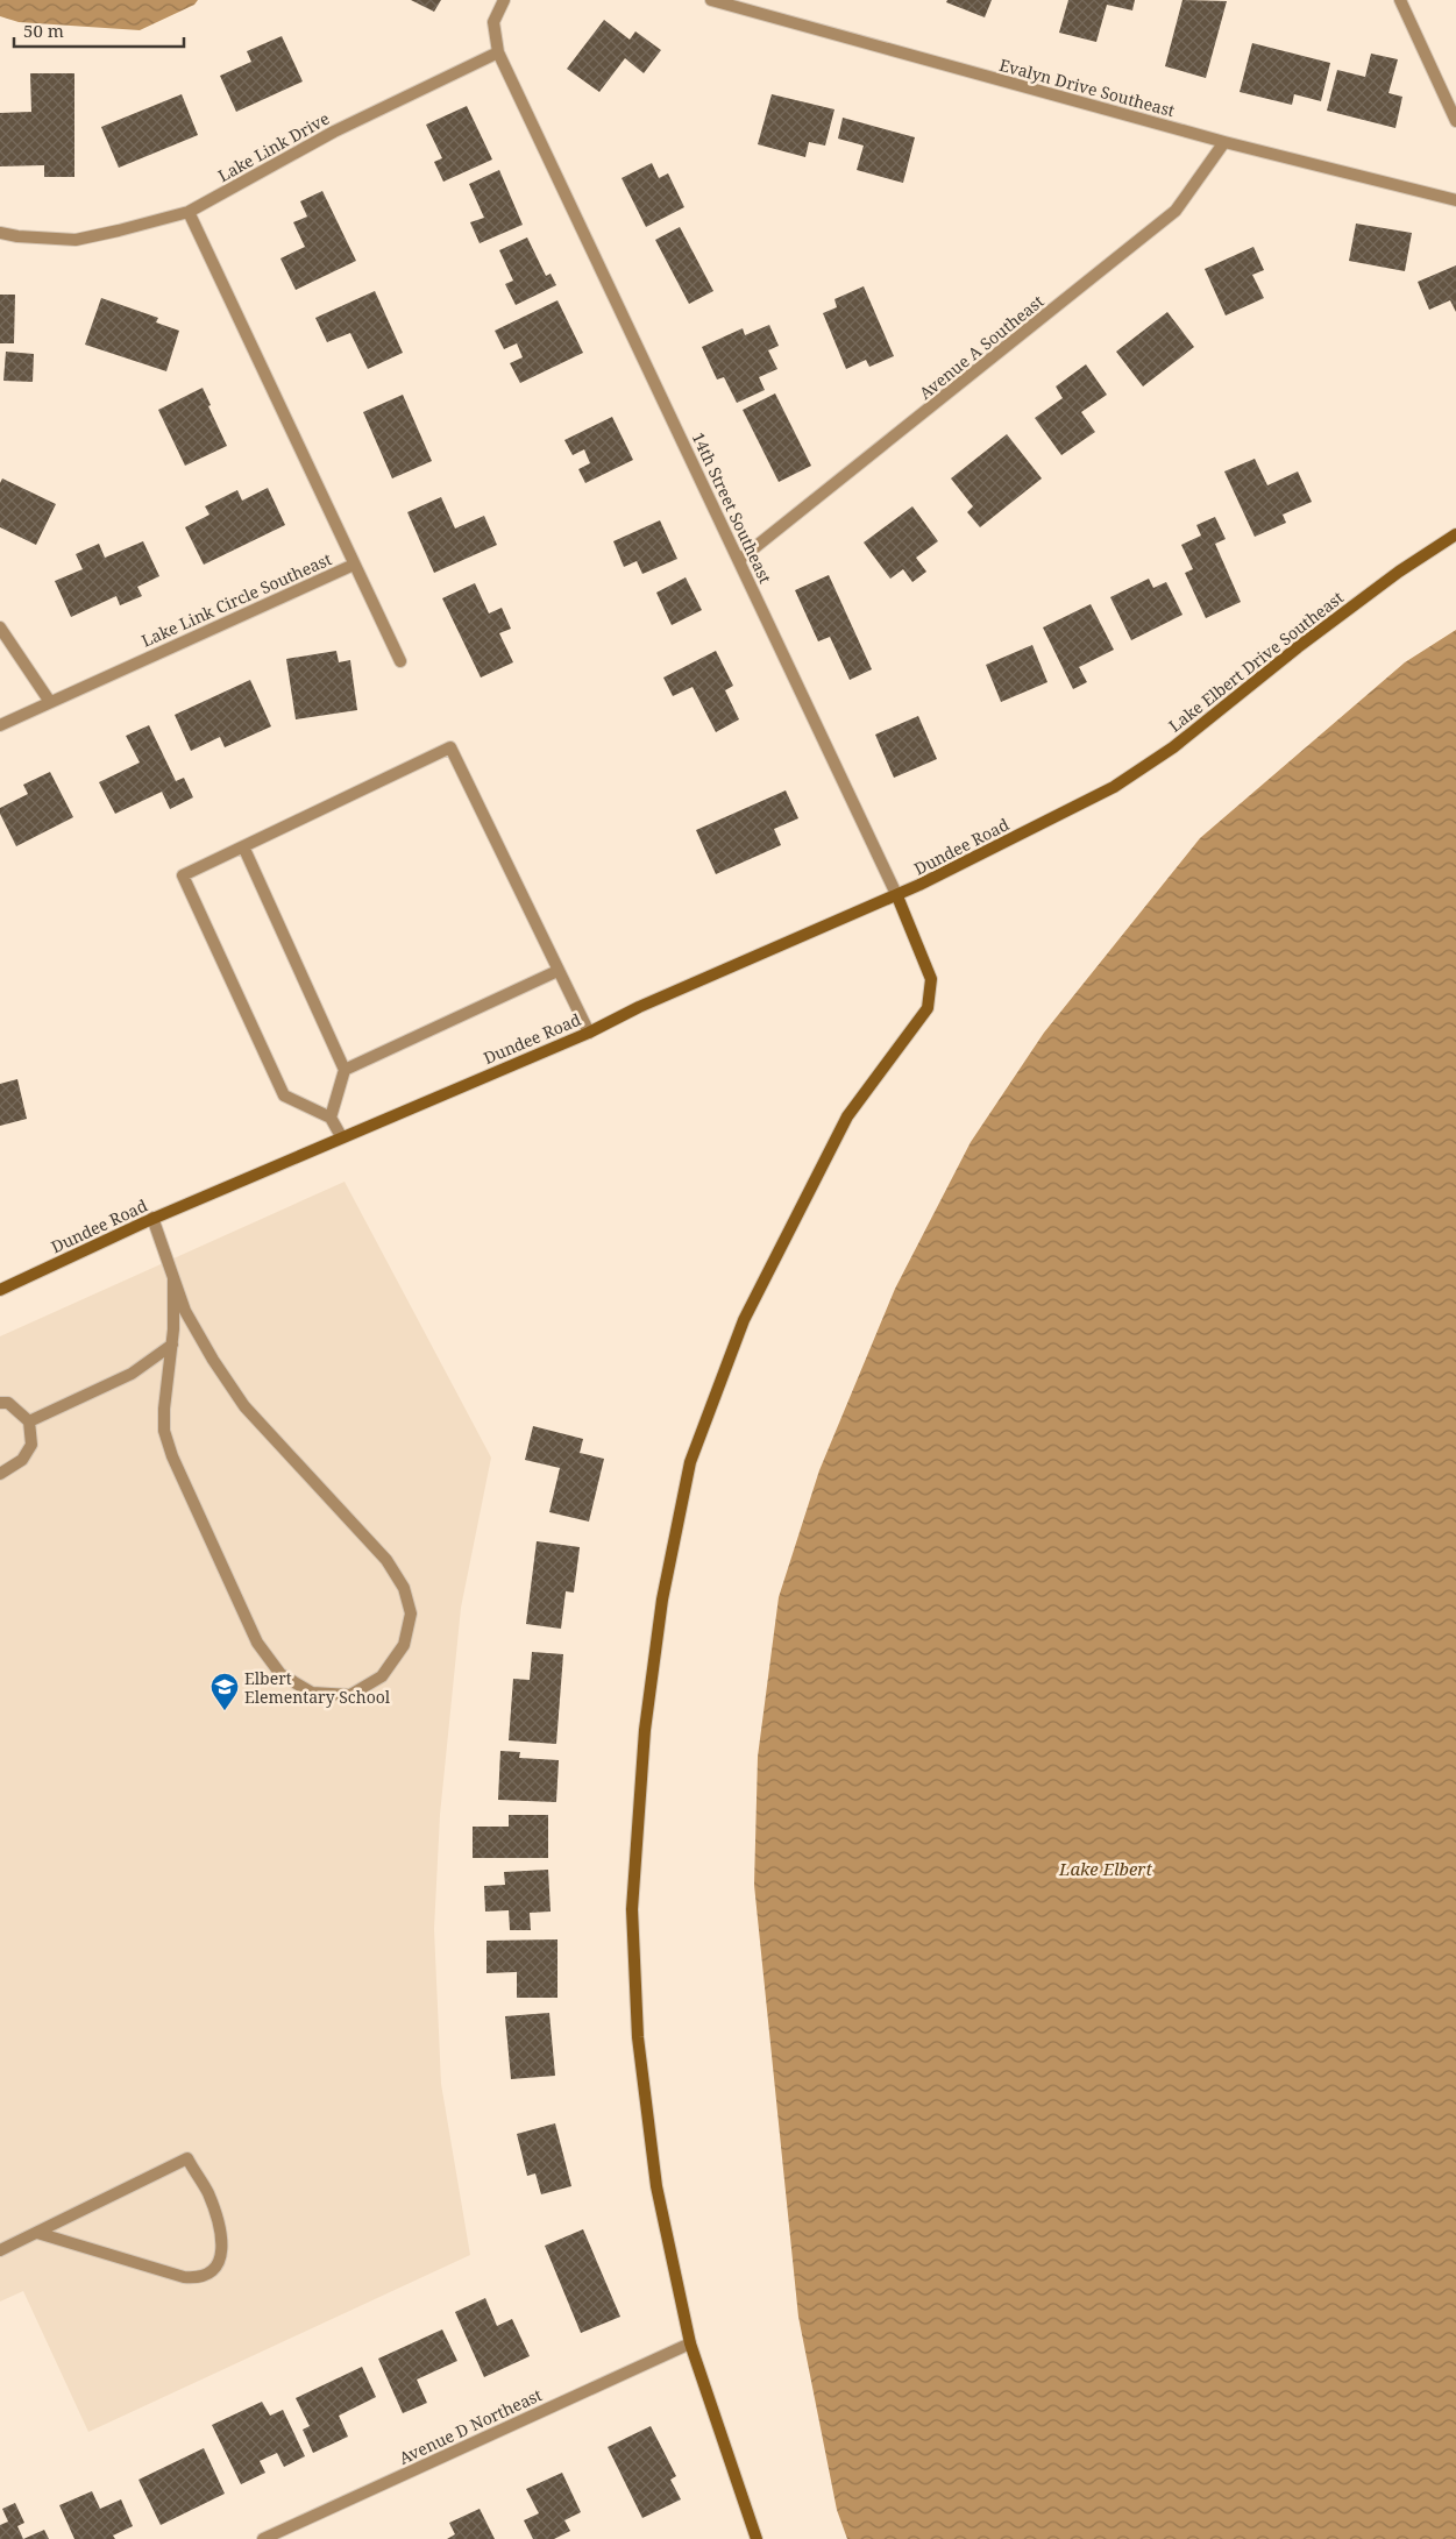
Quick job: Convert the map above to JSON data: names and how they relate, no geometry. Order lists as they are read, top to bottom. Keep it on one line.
{"streets":{"street":["Evalyn Drive Southeast","Lake Link Drive","Avenue A Southeast","14th Street Southeast","Lake Link Circle Southeast","Lake Elbert Drive Southeast","Dundee Road","Avenue D Northeast"]},"crossings":[["Evalyn Drive Southeast","Avenue A Southeast"],["Lake Link Drive","14th Street Southeast"],["Lake Link Drive","Lake Link Circle Southeast"],["Avenue A Southeast","14th Street Southeast"],["14th Street Southeast","Dundee Road"],["14th Street Southeast","Avenue D Northeast"],["Lake Elbert Drive Southeast","Dundee Road"]],"water":["Lake Elbert"],"places":{"school or university":["Elbert Elementary School"]},"scale_bar":"50 m"}
